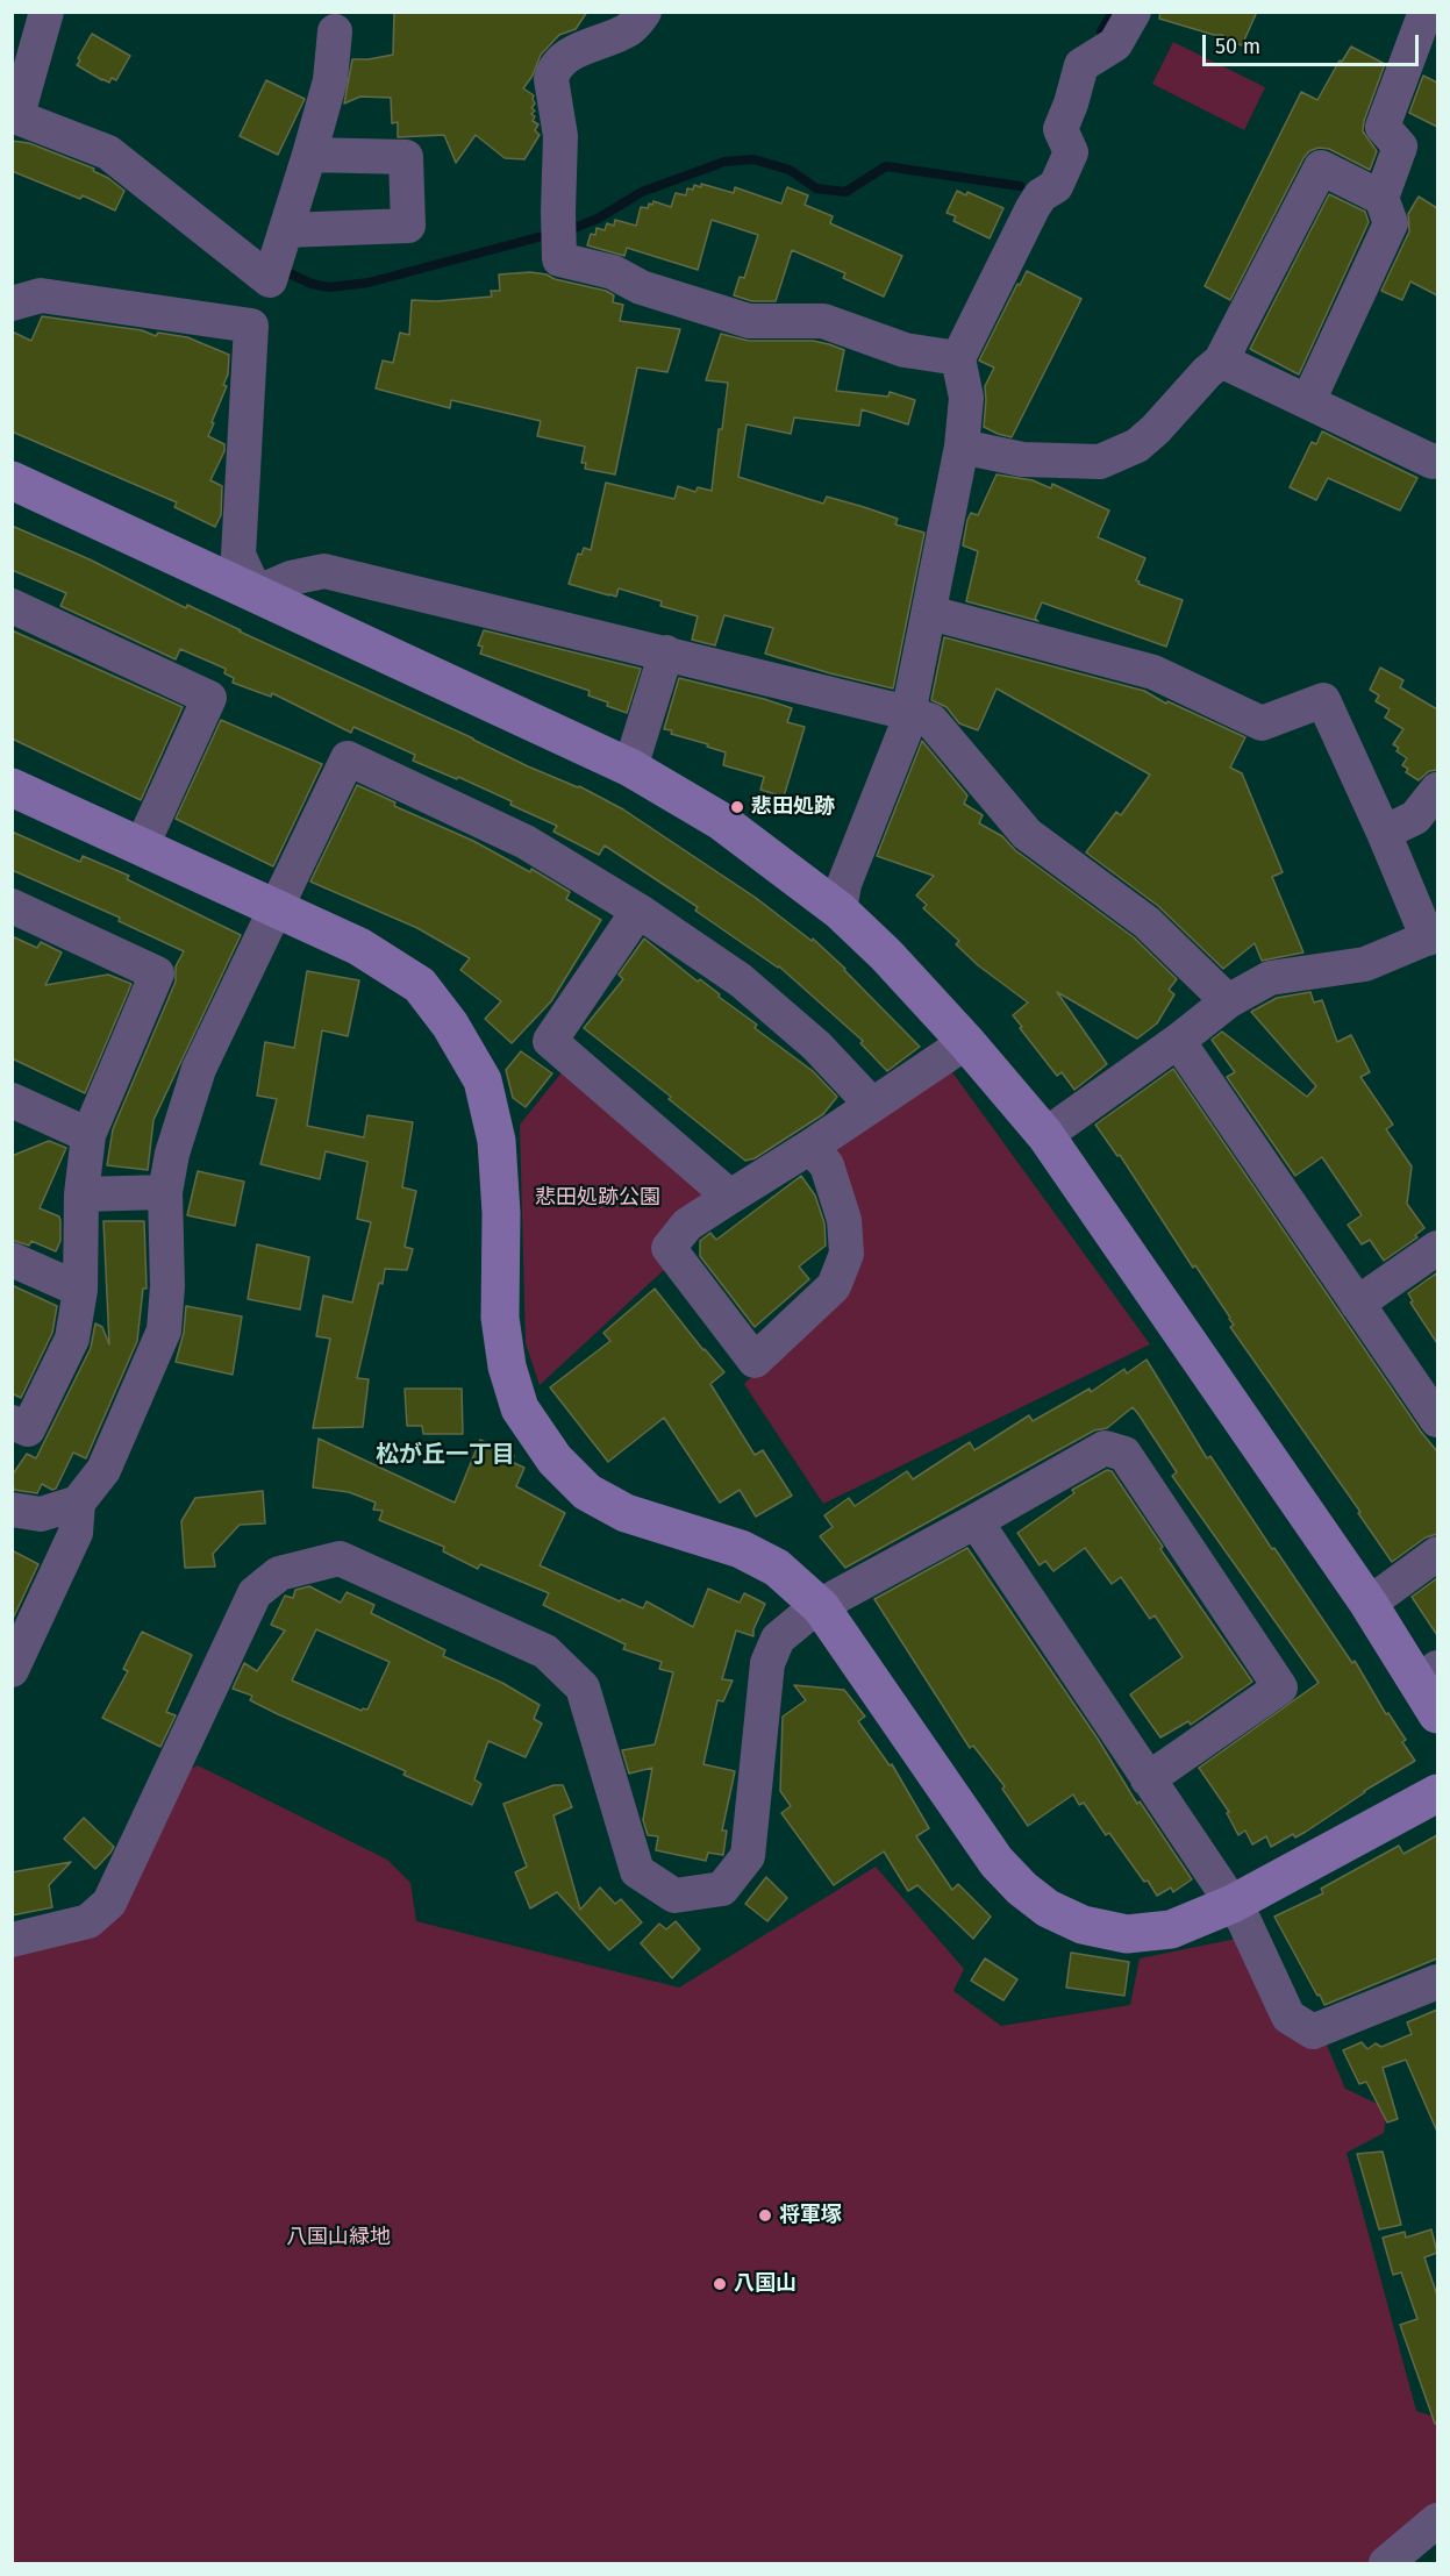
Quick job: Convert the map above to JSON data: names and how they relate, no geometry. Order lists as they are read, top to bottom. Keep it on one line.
{"districts":["松が丘一丁目"],"parks":["悲田処跡公園","八国山緑地"],"places":["悲田処跡","将軍塚","八国山"],"scale_bar":"50 m"}
